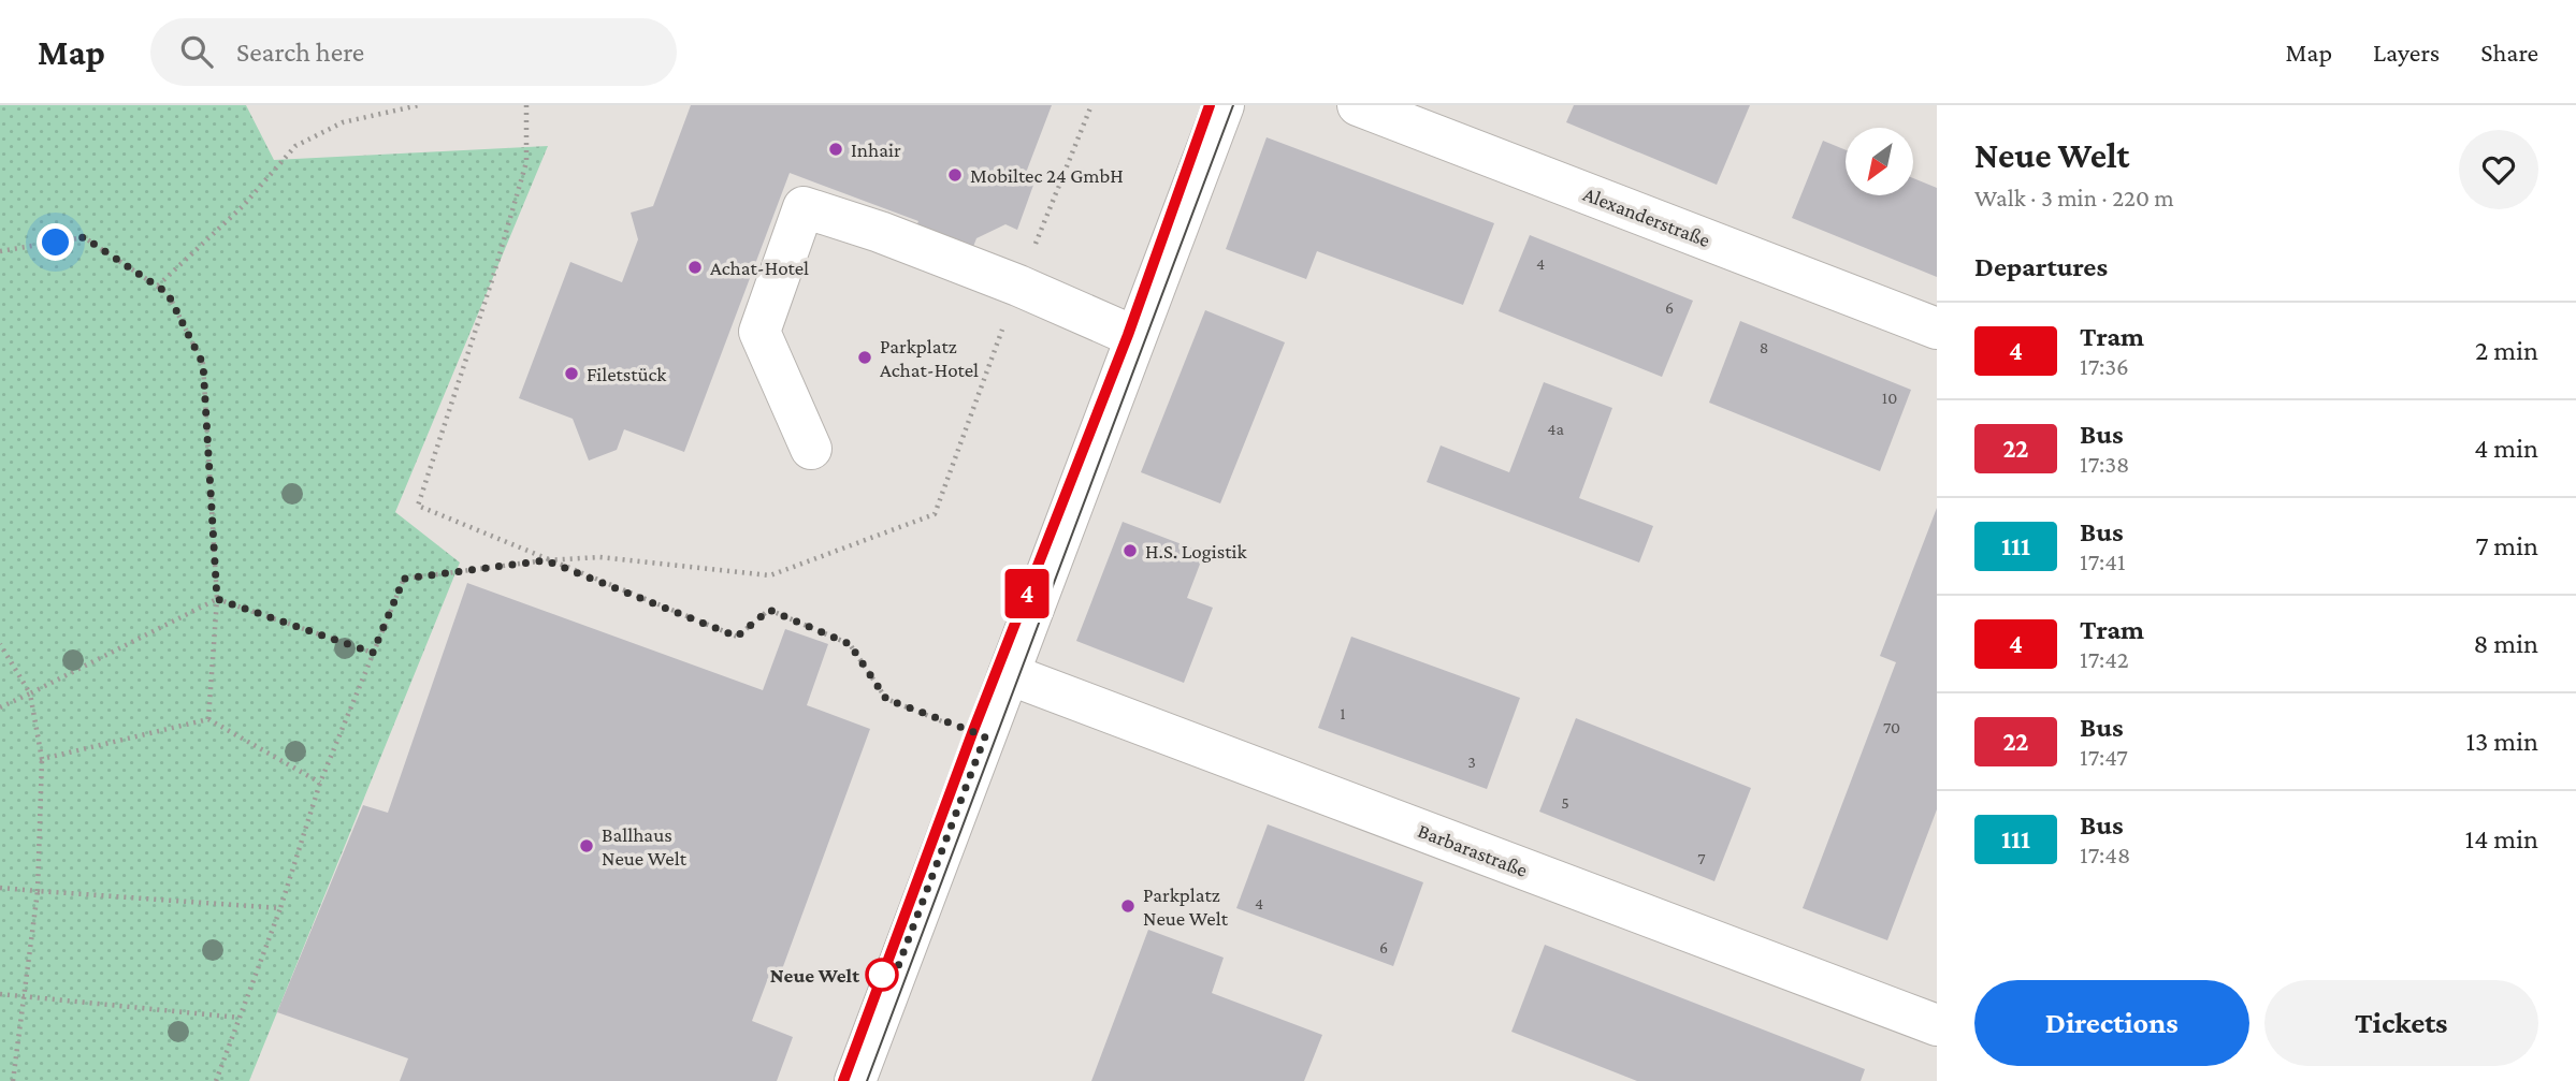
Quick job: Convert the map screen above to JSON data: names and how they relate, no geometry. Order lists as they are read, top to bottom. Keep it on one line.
{"streets":{"street":["Alexanderstraße","Barbarastraße"]},"places":["Inhair","Mobiltec 24 GmbH","Achat-Hotel","Parkplatz Achat-Hotel","Filetstück","H.S. Logistik","Ballhaus Neue Welt","Parkplatz Neue Welt","Neue Welt"],"lines":["tram line 4"],"house_numbers":["4","6","8","10","4a","1","70","3","5","7","4","6"],"north":"bottom left","page":{"header":"Map","search":"Search here","nav":["Map","Layers","Share"],"on_map":"4","heading":[["Neue Welt","Walk · 3 min · 220 m"],"Departures"],"list":[{"mark":"4","name":"Tram","note":"17:36","value":"2 min"},{"mark":"22","name":"Bus","note":"17:38","value":"4 min"},{"mark":"111","name":"Bus","note":"17:41","value":"7 min"},{"mark":"4","name":"Tram","note":"17:42","value":"8 min"},{"mark":"22","name":"Bus","note":"17:47","value":"13 min"},{"mark":"111","name":"Bus","note":"17:48","value":"14 min"}],"buttons":["Directions","Tickets"]}}
